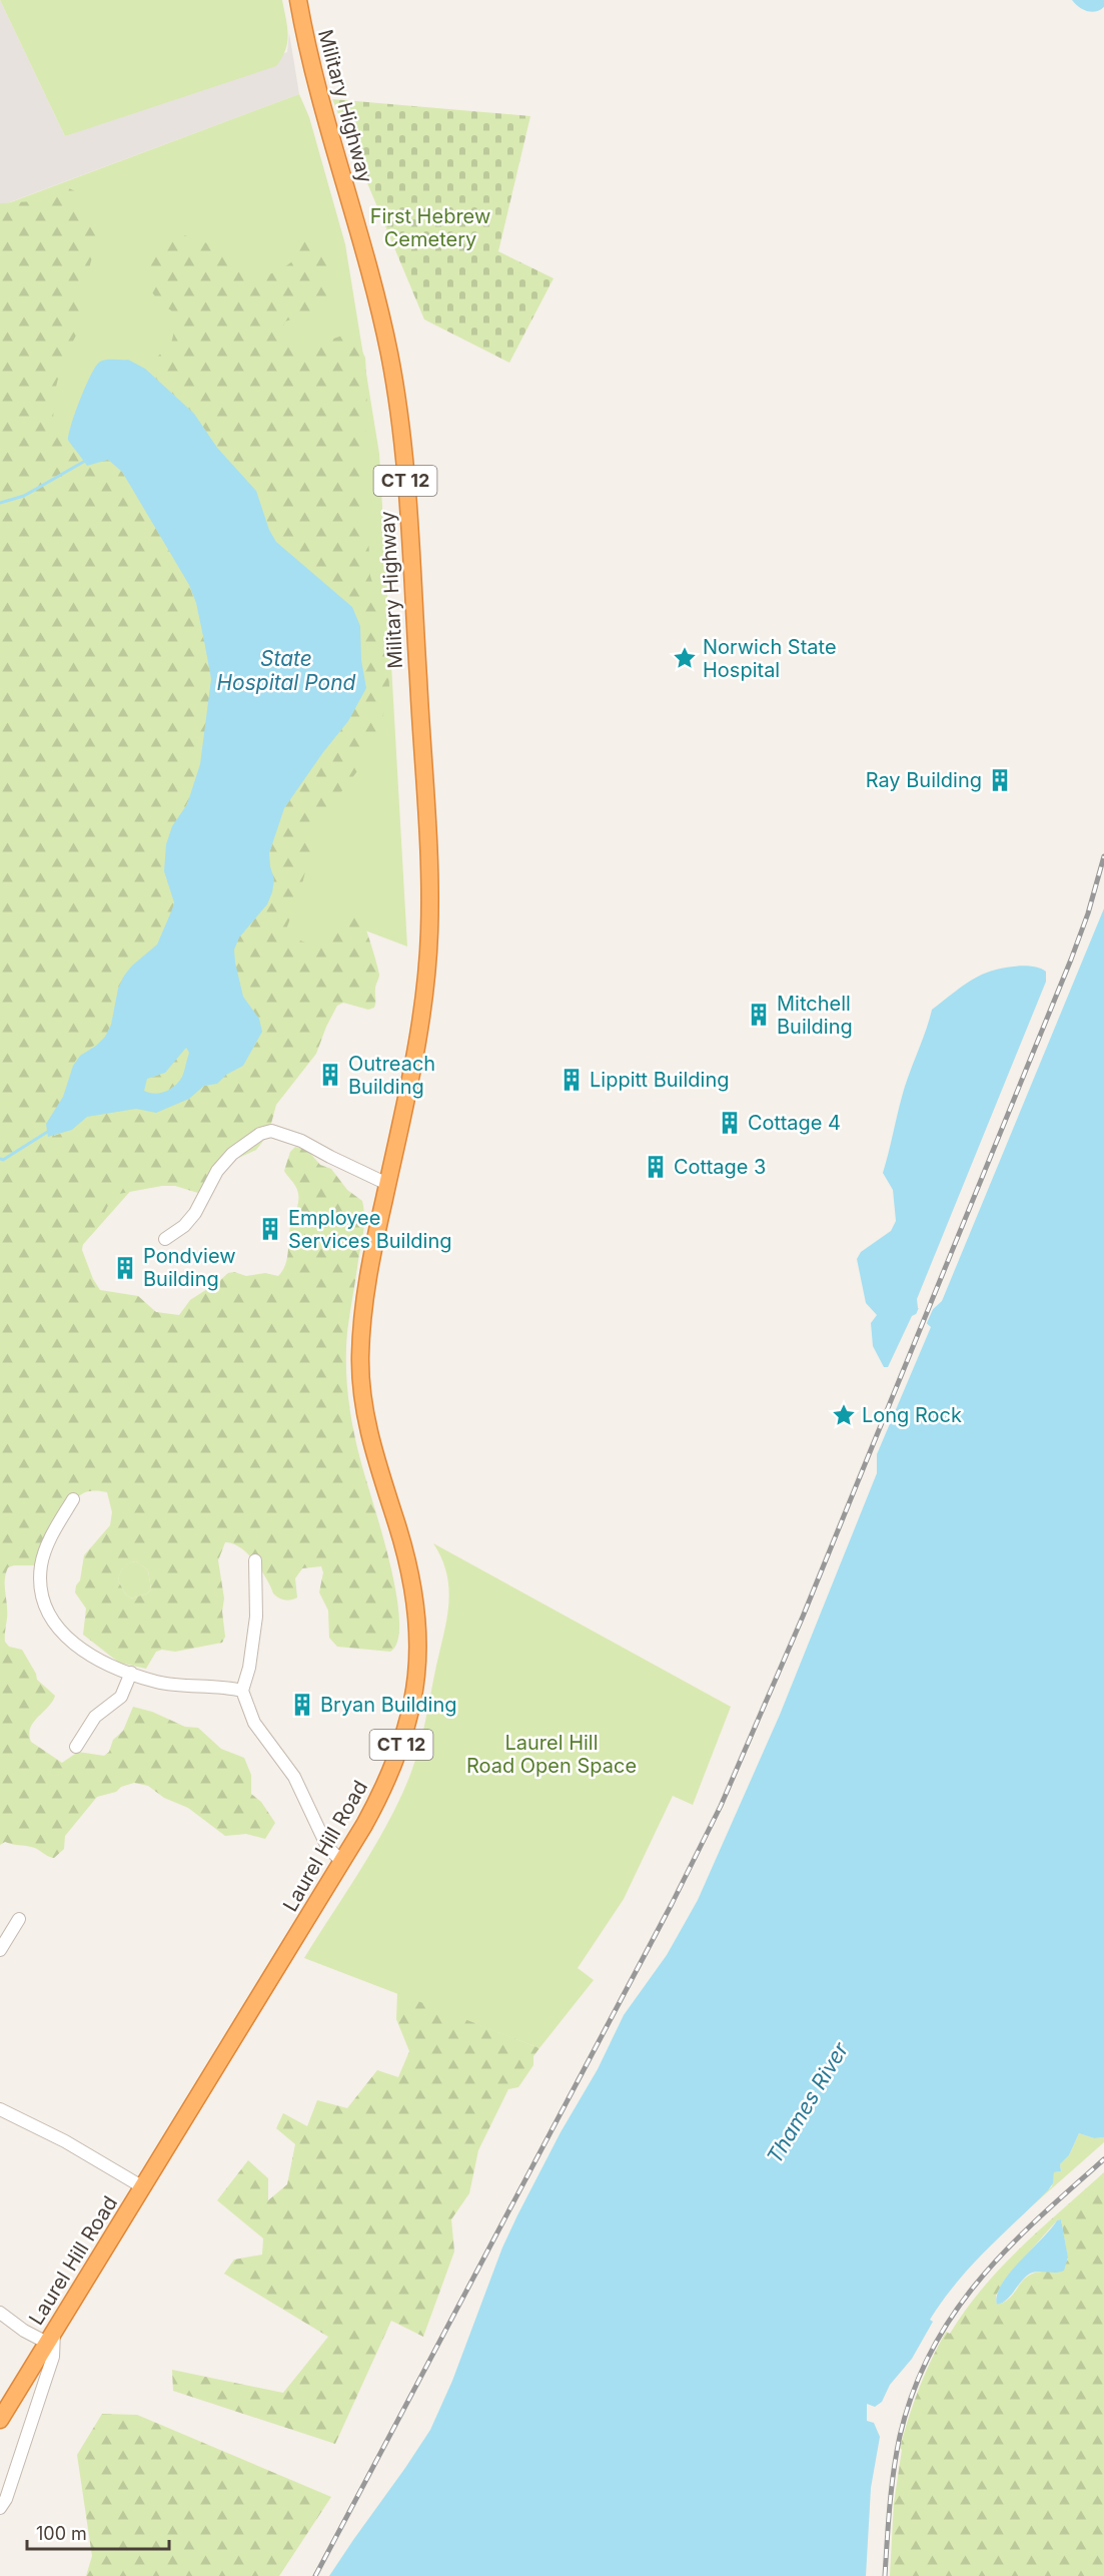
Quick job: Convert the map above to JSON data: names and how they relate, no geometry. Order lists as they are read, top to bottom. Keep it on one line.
{"streets":{"highway":["Military Highway","CT 12","Laurel Hill Road"]},"crossings":[["Military Highway","Laurel Hill Road"]],"water":["State Hospital Pond","Thames River"],"parks":["First Hebrew Cemetery","Laurel Hill Road Open Space"],"places":{"place":["Norwich State Hospital","Long Rock"],"building":["Ray Building","Mitchell Building","Outreach Building","Lippitt Building","Cottage 4","Cottage 3","Employee Services Building","Pondview Building","Bryan Building"]},"scale_bar":"100 m"}
